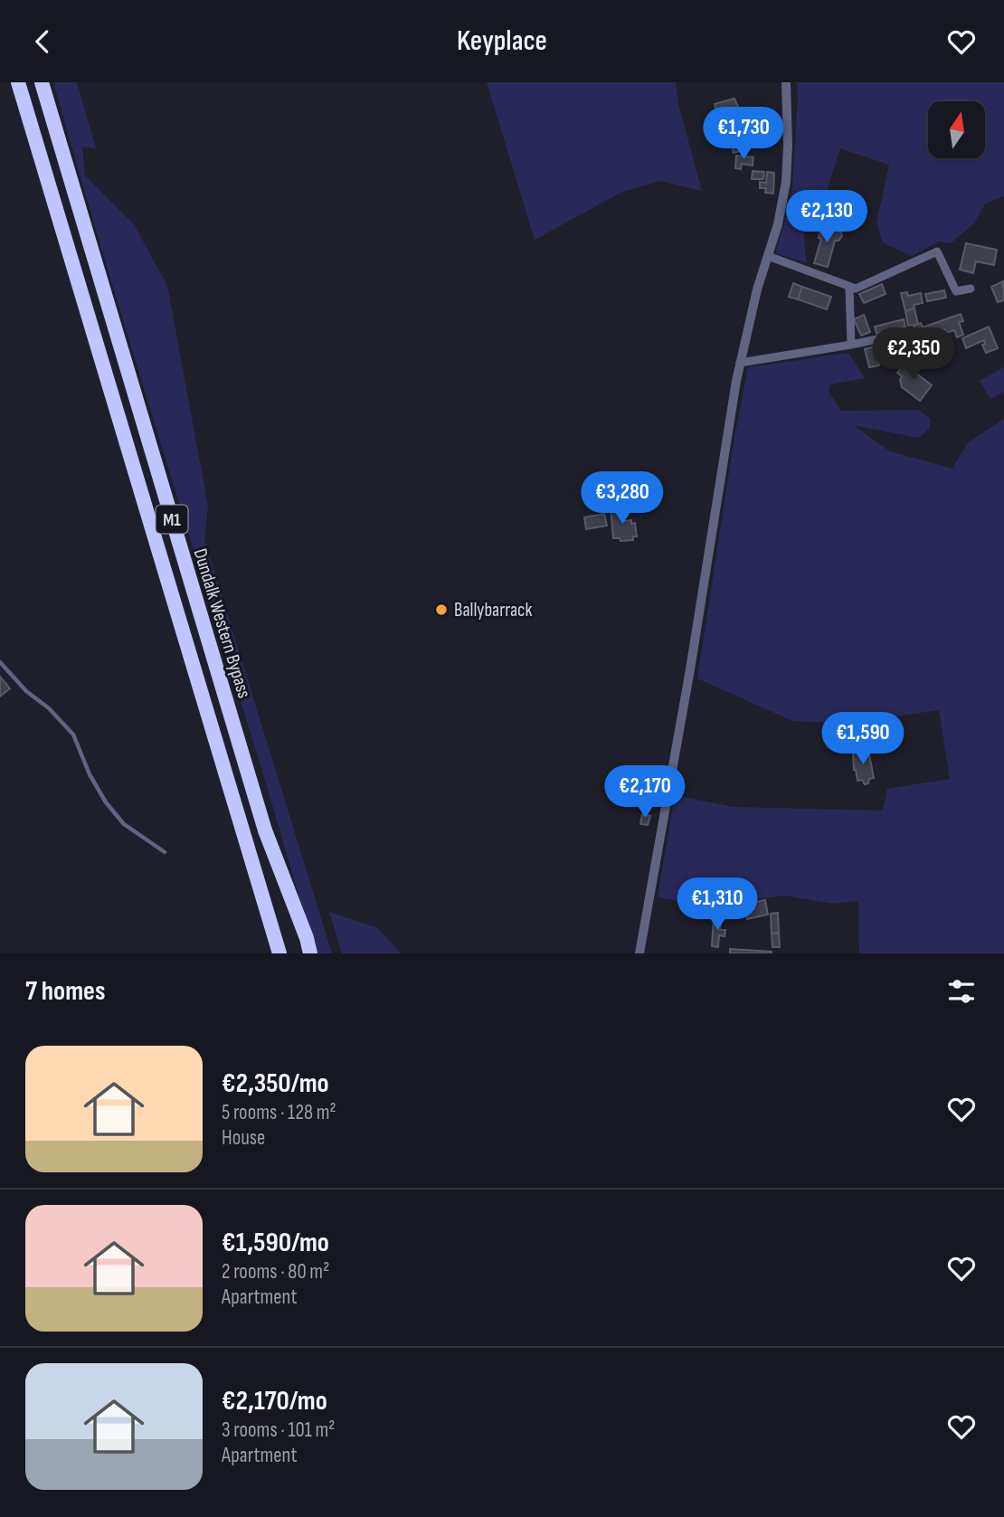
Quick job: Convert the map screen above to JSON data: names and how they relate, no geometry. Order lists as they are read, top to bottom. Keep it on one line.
{"streets":{"highway":["M1","Dundalk Western Bypass"]},"places":["Ballybarrack"],"north":"top","page":{"header":"Keyplace","price":["€1,730","€2,130","€2,350","€3,280","€1,590","€2,170","€1,310"],"heading":"7 homes","list":[{"name":"€2,350/mo","note":"5 rooms · 128 m² · House"},{"name":"€1,590/mo","note":"2 rooms · 80 m² · Apartment"},{"name":"€2,170/mo","note":"3 rooms · 101 m² · Apartment"}]}}
